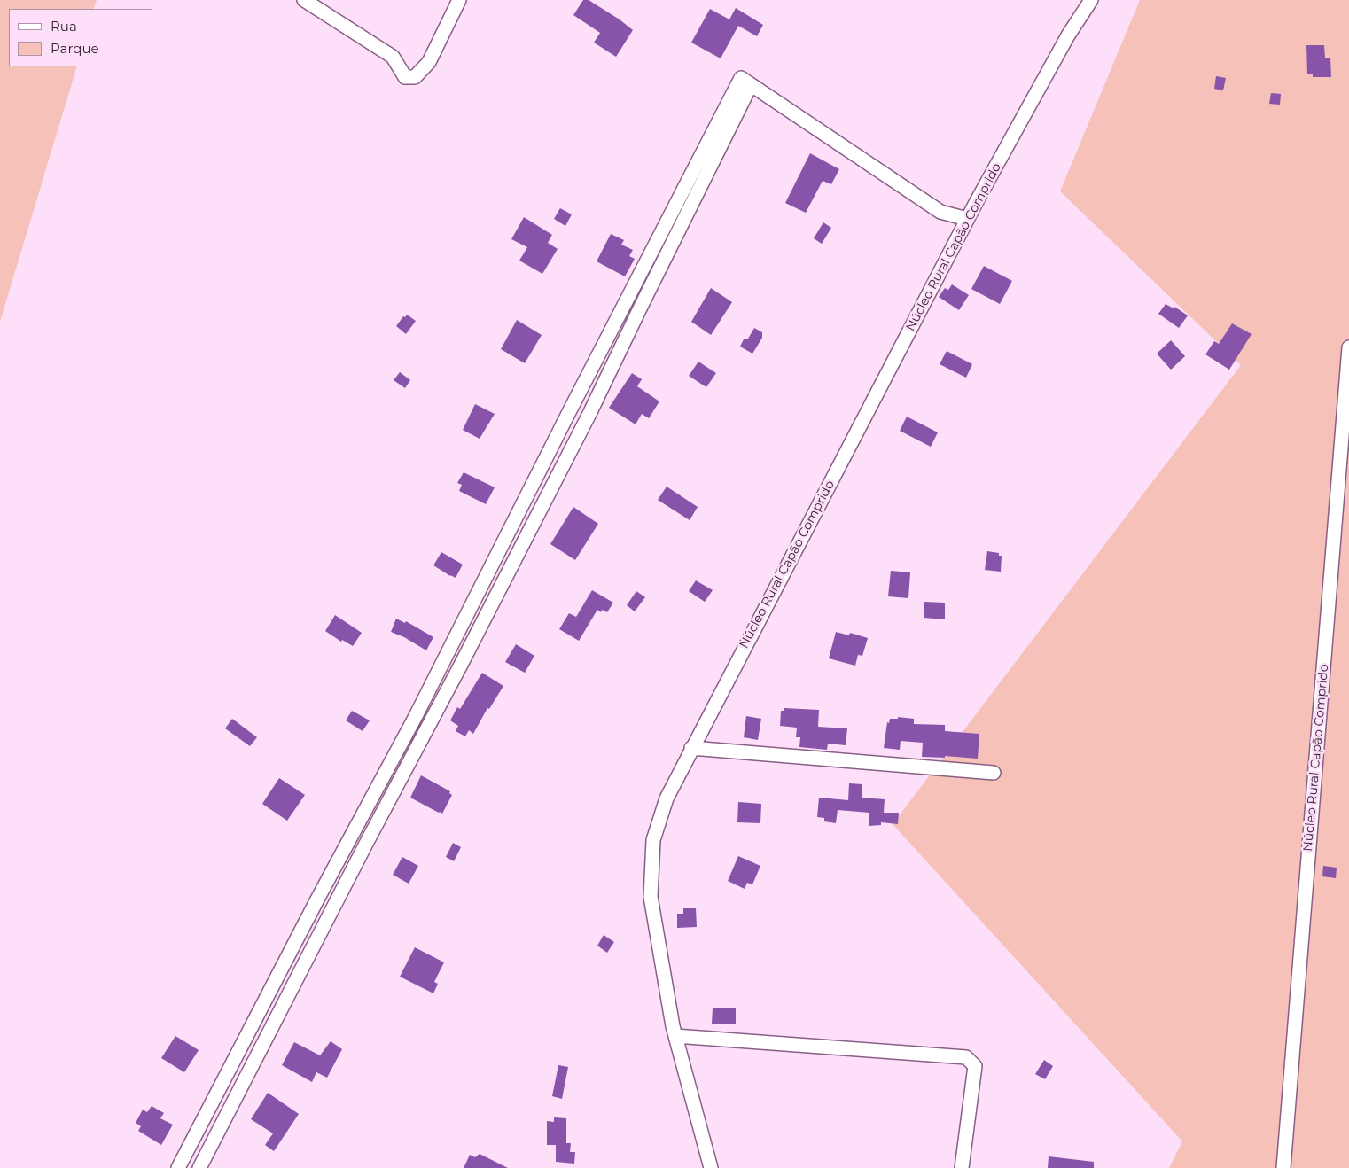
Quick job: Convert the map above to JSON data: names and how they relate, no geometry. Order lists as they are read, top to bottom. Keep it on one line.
{"streets":{"street":["Núcleo Rural Capão Comprido"]},"legend":["Rua","Parque"]}
